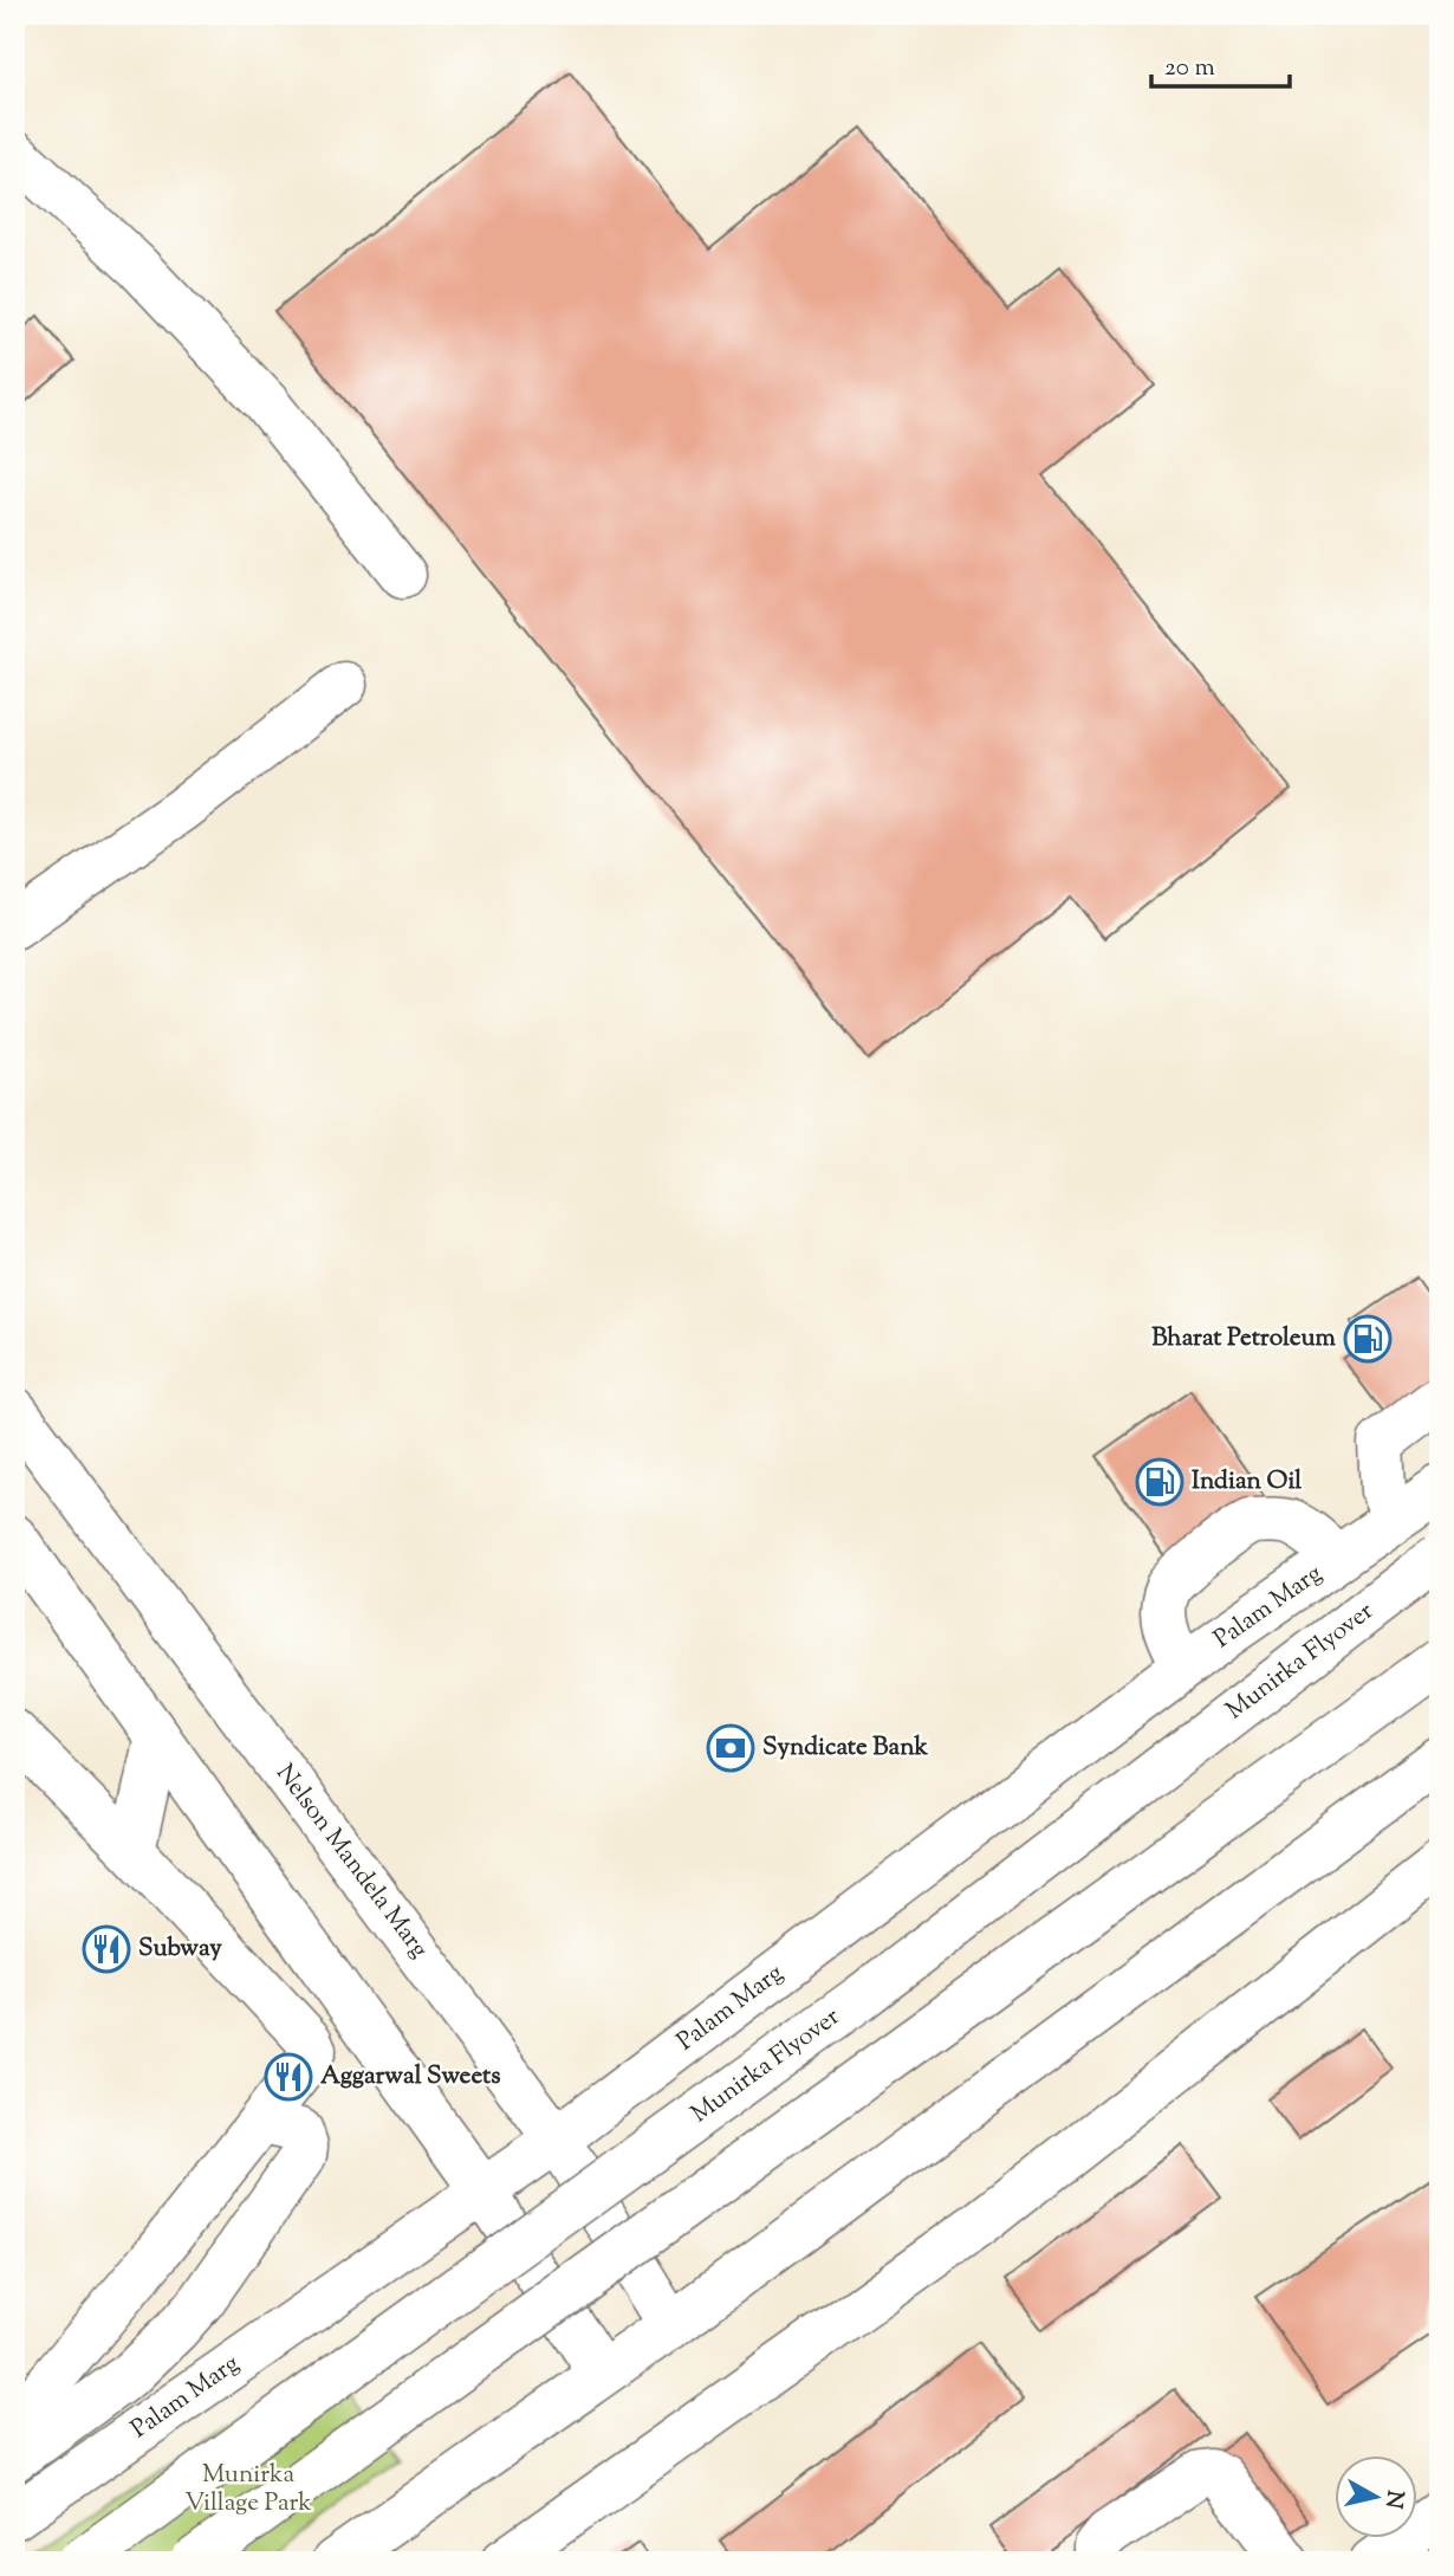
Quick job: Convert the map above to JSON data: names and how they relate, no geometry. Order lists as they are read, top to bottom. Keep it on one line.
{"streets":{"main road":["Palam Marg","Munirka Flyover","Nelson Mandela Marg"]},"crossings":[["Palam Marg","Nelson Mandela Marg"]],"parks":["Munirka Village Park"],"places":{"fuel station":["Bharat Petroleum","Indian Oil"],"bank":["Syndicate Bank"],"restaurant":["Subway","Aggarwal Sweets"]},"scale_bar":"20 m","north":"right"}
